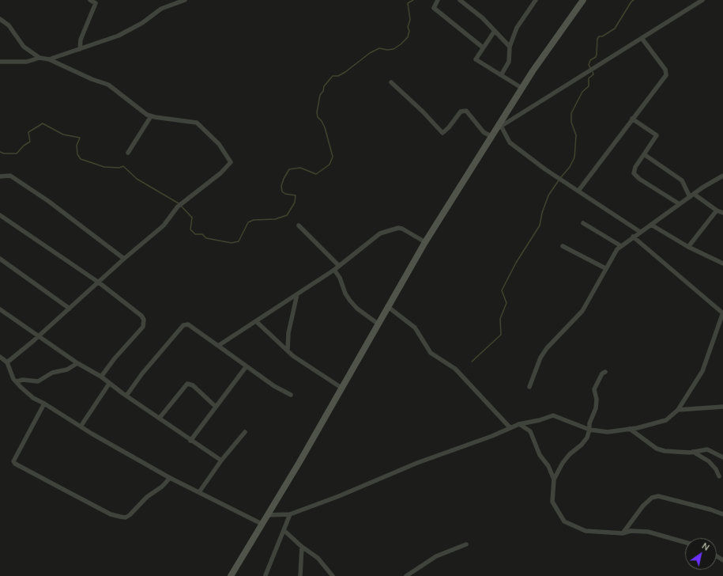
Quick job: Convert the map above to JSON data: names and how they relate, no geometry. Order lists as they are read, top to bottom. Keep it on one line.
{"north":"top right"}
